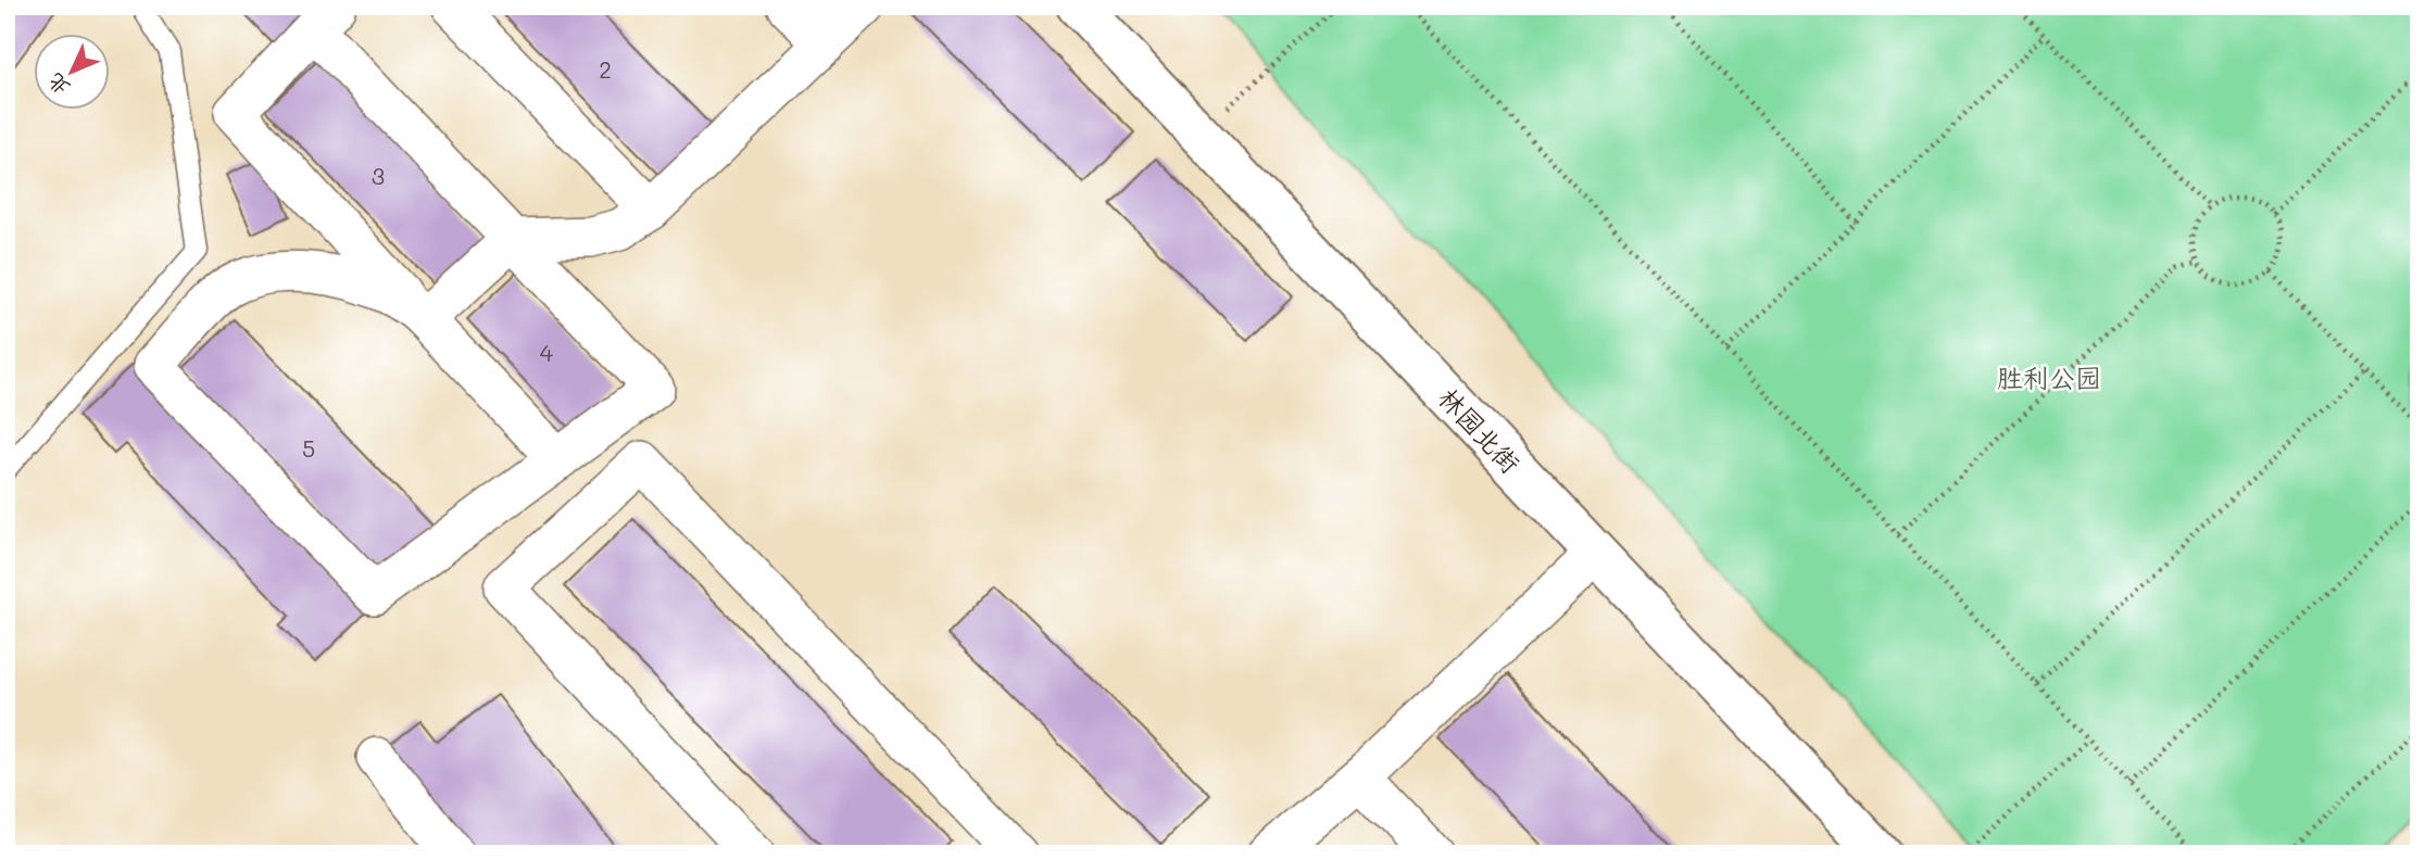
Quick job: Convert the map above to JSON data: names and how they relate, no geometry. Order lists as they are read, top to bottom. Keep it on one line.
{"streets":{"street":["林园北街"]},"parks":["胜利公园"],"house_numbers":["2","3","4","5"],"north":"bottom left"}
